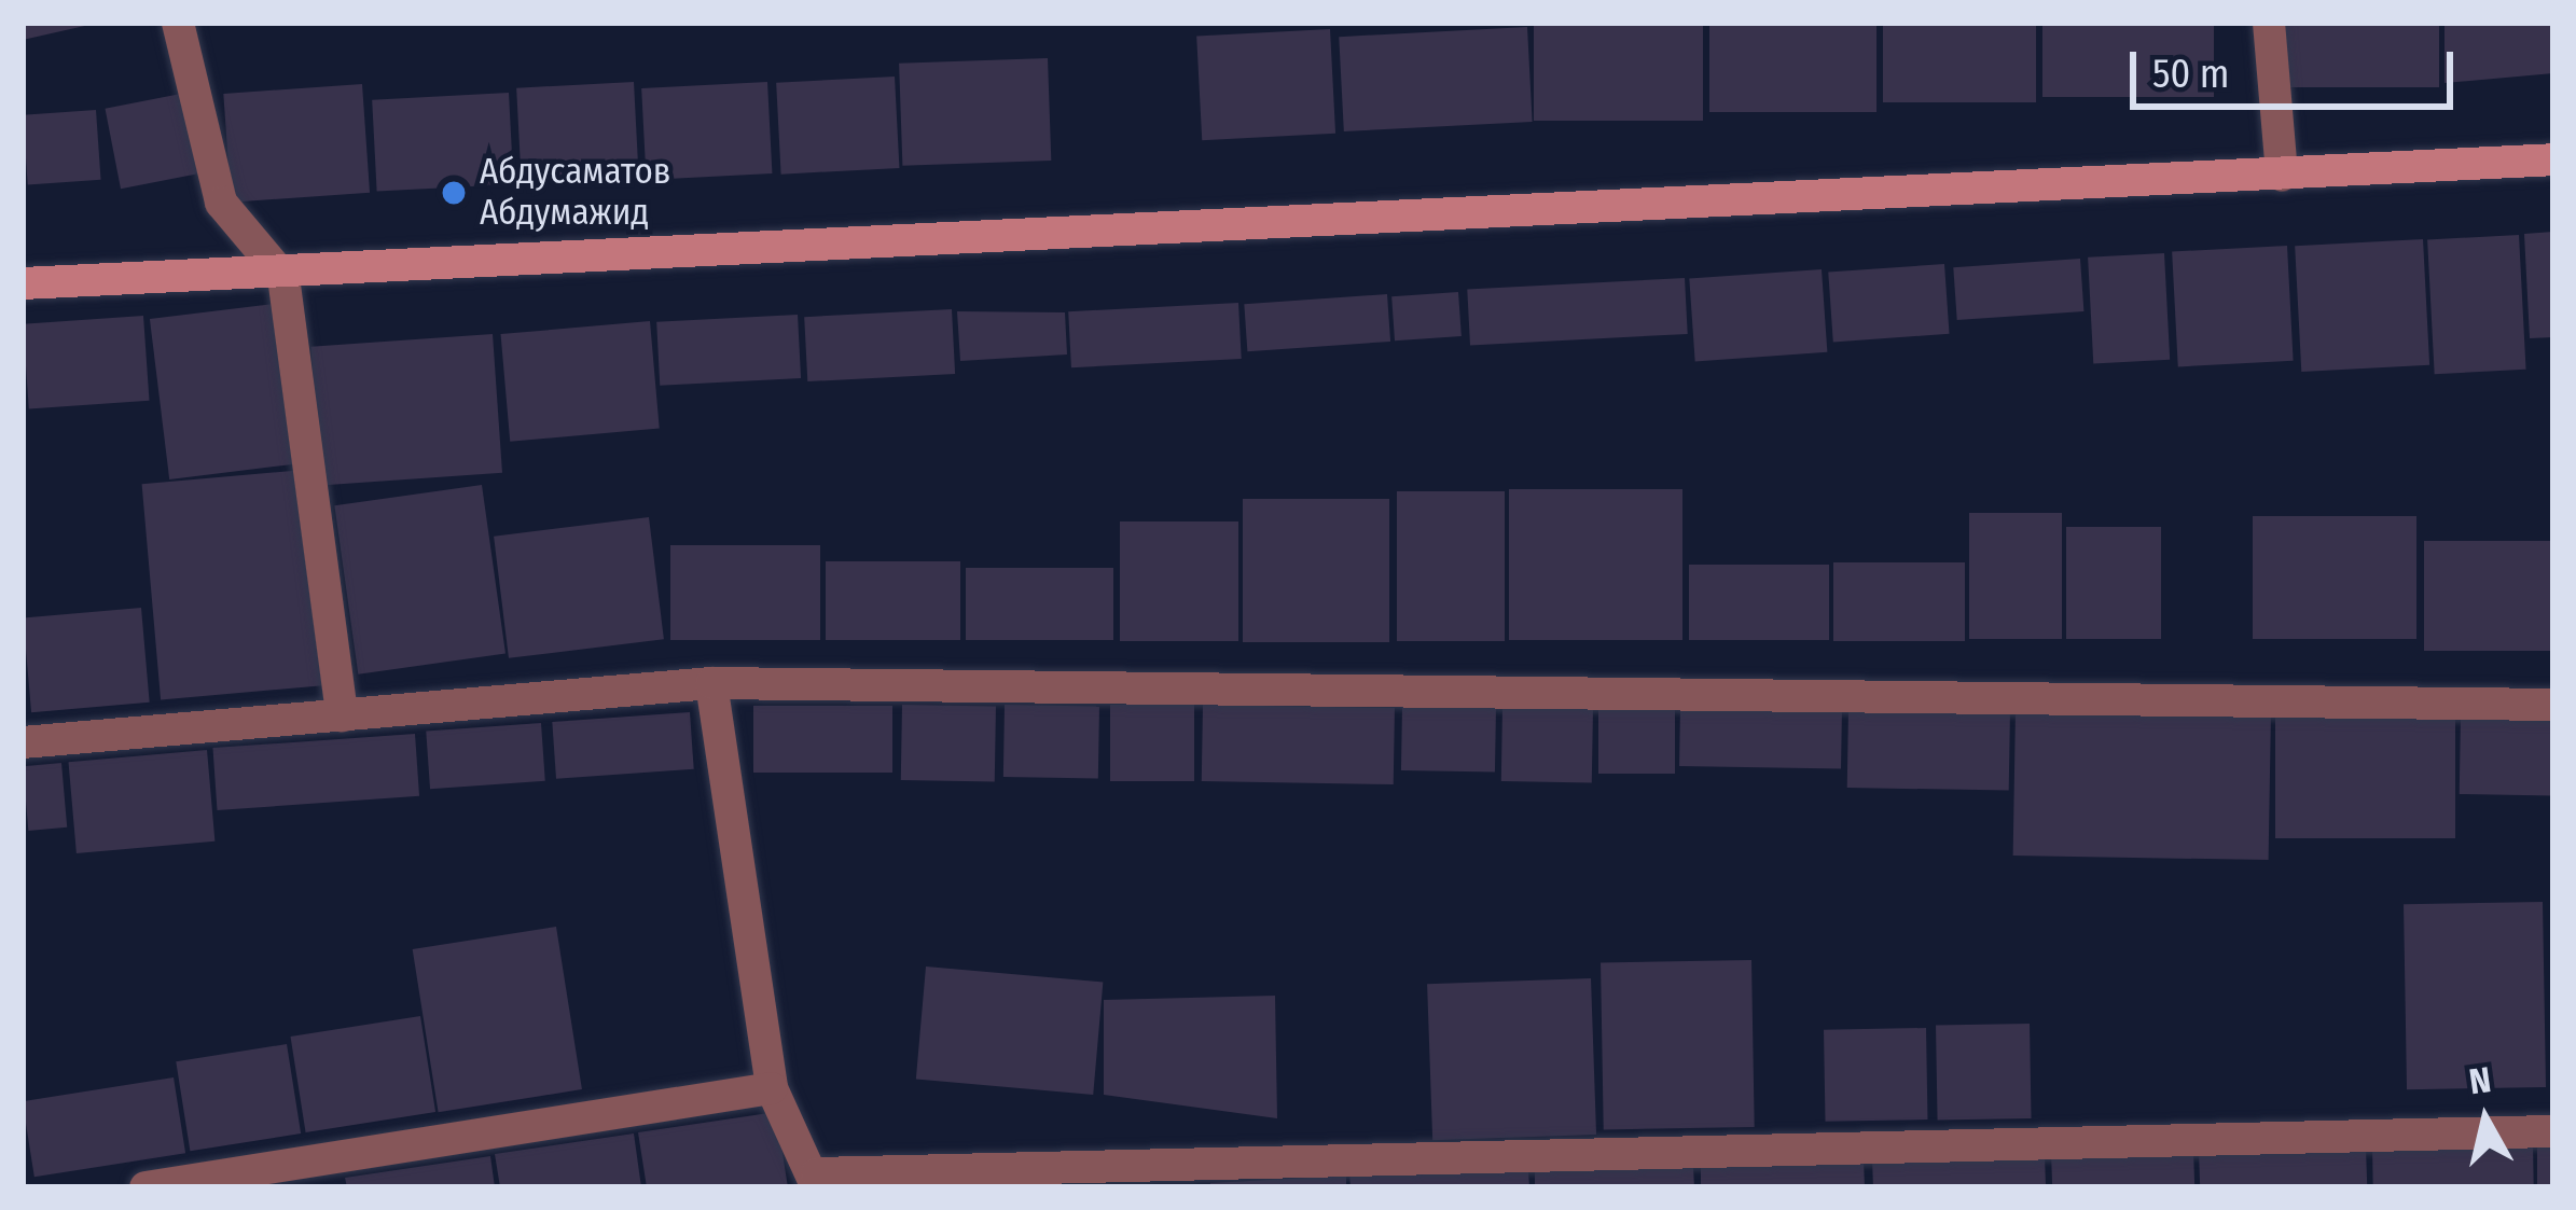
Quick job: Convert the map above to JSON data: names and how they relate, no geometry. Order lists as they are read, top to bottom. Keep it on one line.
{"places":["Абдусаматов Абдумажид"],"scale_bar":"50 m","north":"top"}
